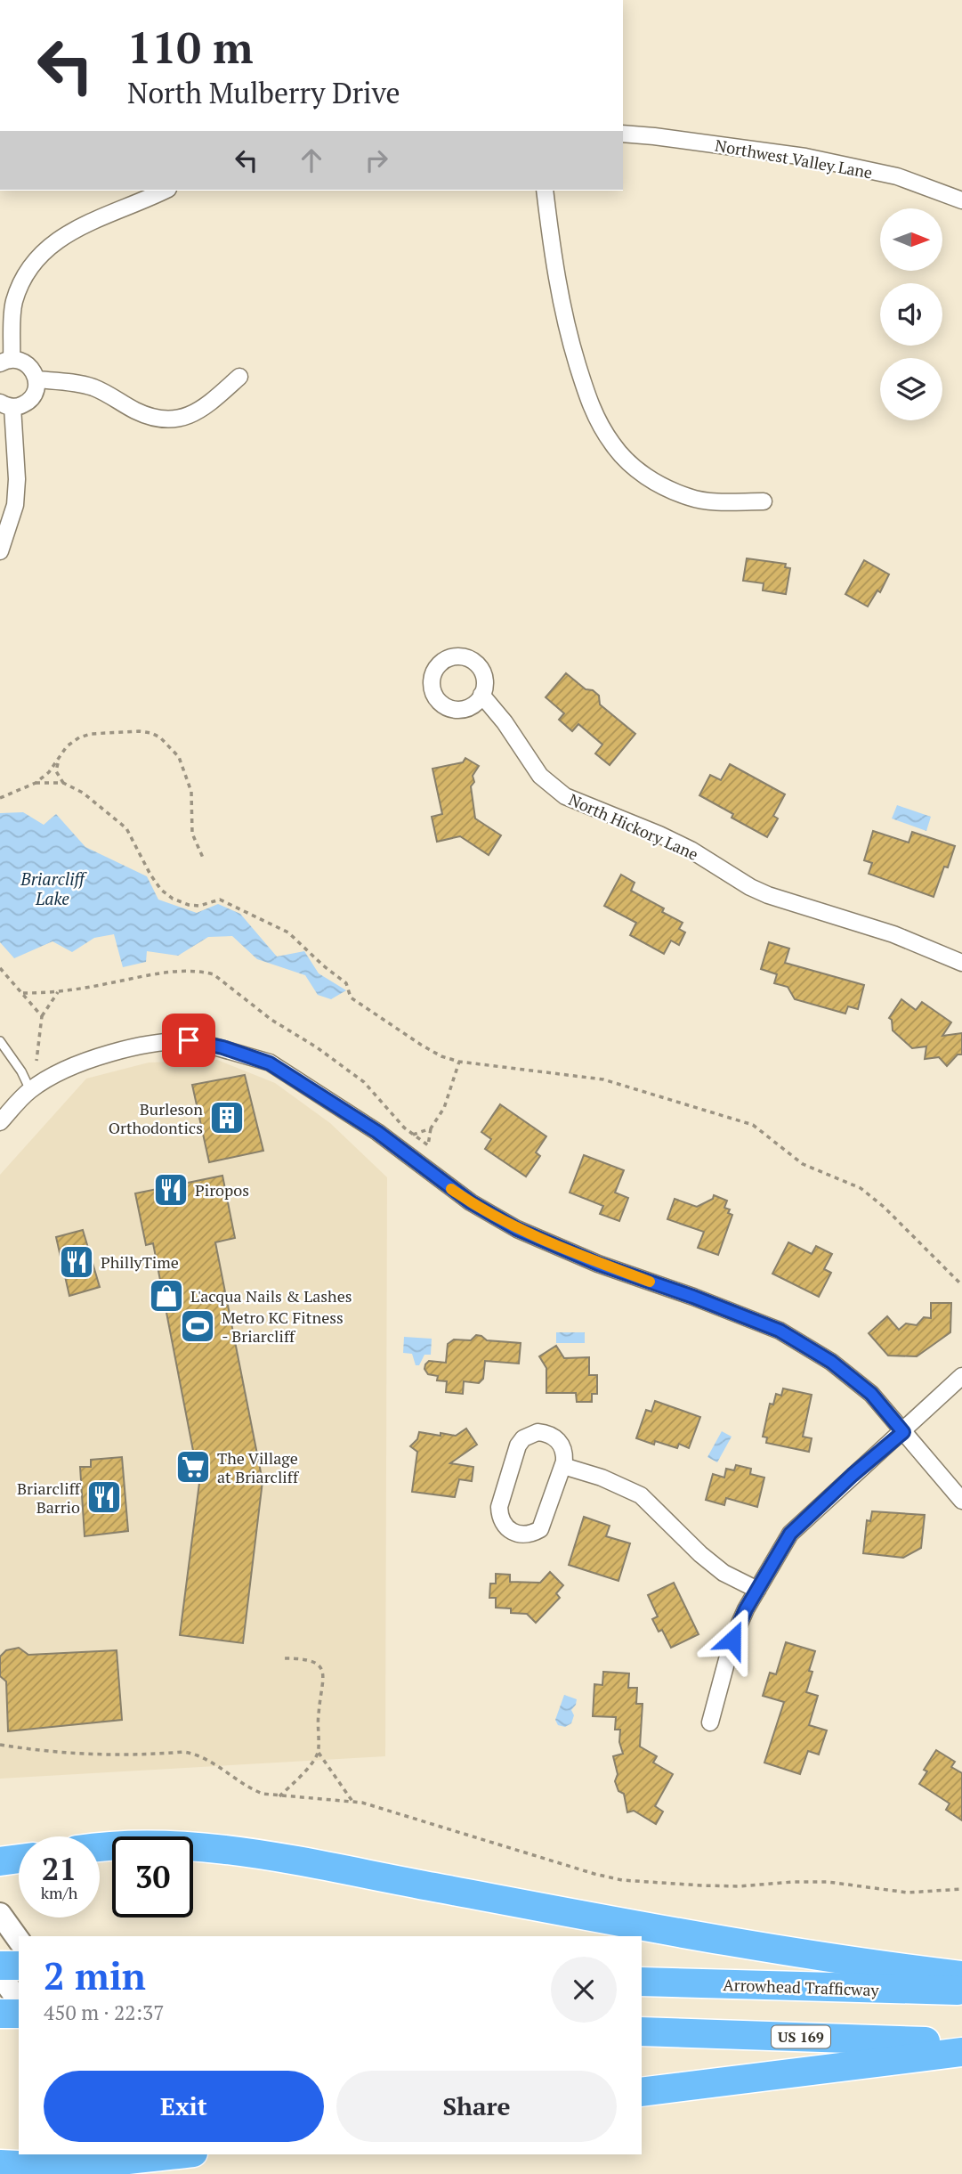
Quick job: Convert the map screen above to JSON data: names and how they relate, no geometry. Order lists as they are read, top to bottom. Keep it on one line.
{"streets":{"highway":["Arrowhead Trafficway","US 169"],"street":["Northwest Valley Lane","North Hickory Lane"]},"water":["Briarcliff Lake"],"places":{"building":["Burleson Orthodontics"],"restaurant":["Piropos","PhillyTime","Briarcliff Barrio"],"shop":["L'acqua Nails & Lashes"],"sports":["Metro KC Fitness - Briarcliff"],"supermarket":["The Village at Briarcliff"]},"north":"right","page":{"turn":["110 m","North Mulberry Drive"],"speed":"21 km/h","limit":"30","heading":["2 min","450 m · 22:37"],"buttons":["Exit","Share"]}}
